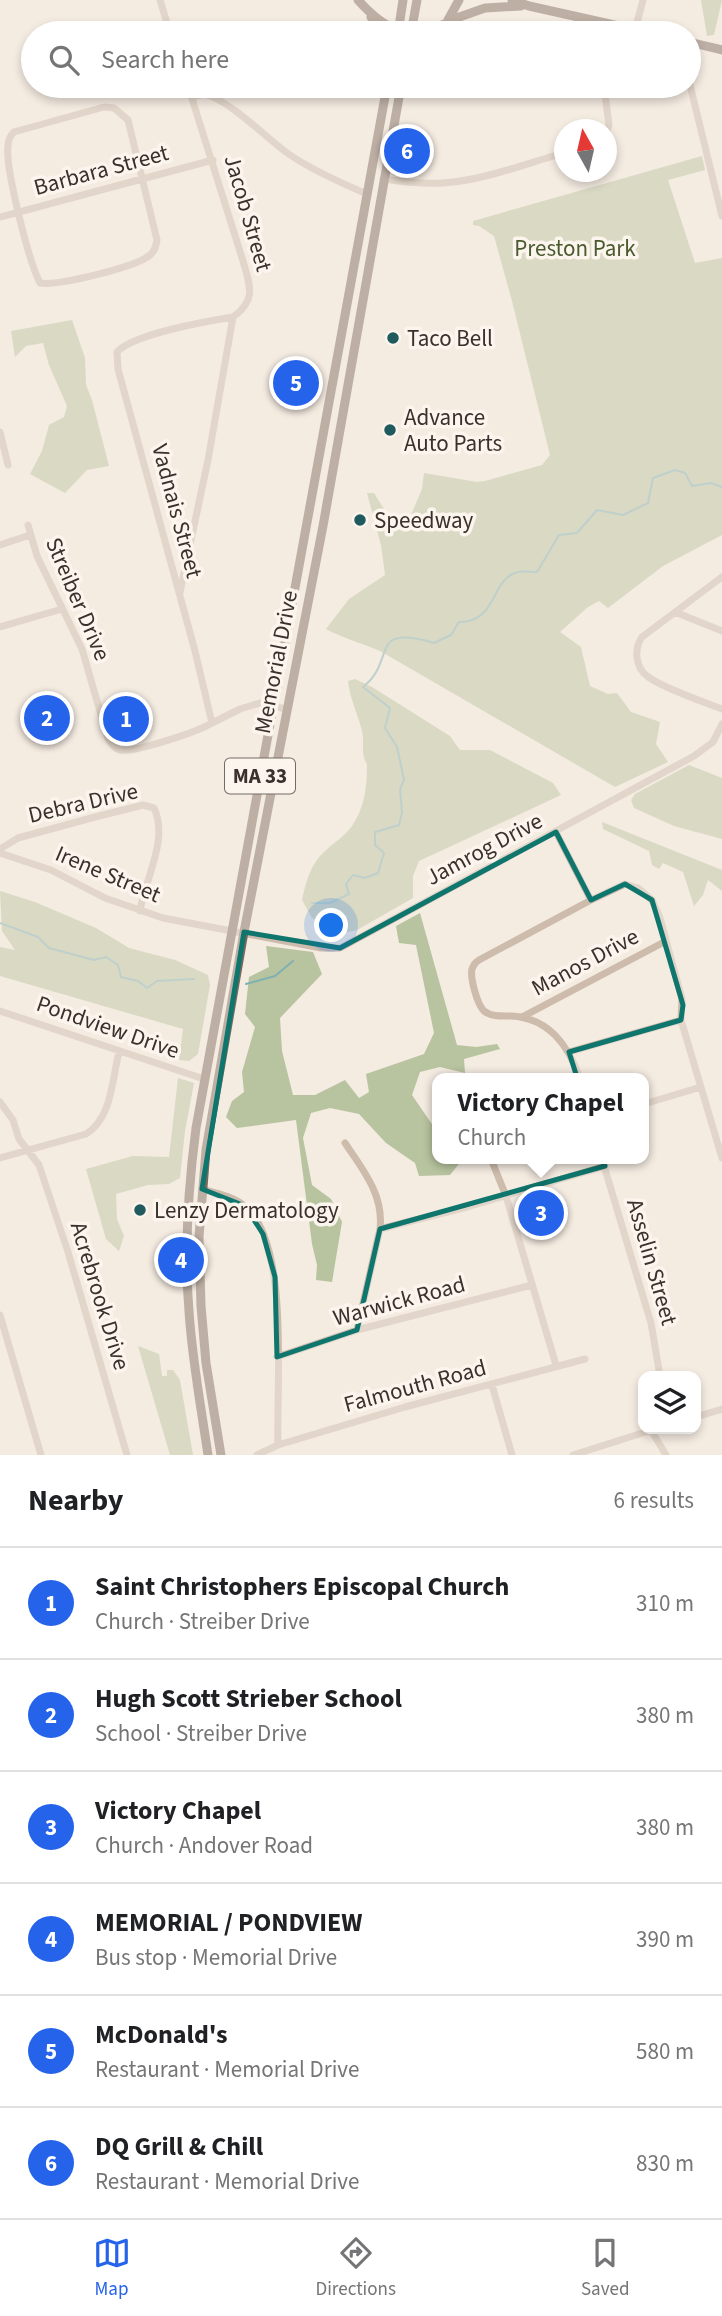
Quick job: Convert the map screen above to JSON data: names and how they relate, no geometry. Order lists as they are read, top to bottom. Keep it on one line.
{"streets":{"main road":["Memorial Drive","MA 33"],"street":["Barbara Street","Jacob Street","Vadnais Street","Streiber Drive","Debra Drive","Jamrog Drive","Irene Street","Manos Drive","Pondview Drive","Asselin Street","Acrebrook Drive","Warwick Road","Falmouth Road"]},"crossings":[["Barbara Street","Jacob Street"],["Jacob Street","Vadnais Street"],["Vadnais Street","Streiber Drive"],["Memorial Drive","Jamrog Drive"],["Memorial Drive","Irene Street"],["Memorial Drive","Pondview Drive"],["Debra Drive","Irene Street"],["Jamrog Drive","Irene Street"]],"parks":["Preston Park"],"places":["Taco Bell","Advance Auto Parts","Speedway","Lenzy Dermatology"],"north":"top","page":{"search":"Search here","pins":["6","5","2","1","3","4"],"popup":["Victory Chapel","Church"],"heading":["Nearby","6 results"],"list":[{"mark":"1","name":"Saint Christophers Episcopal Church","note":"Church · Streiber Drive","value":"310 m"},{"mark":"2","name":"Hugh Scott Strieber School","note":"School · Streiber Drive","value":"380 m"},{"mark":"3","name":"Victory Chapel","note":"Church · Andover Road","value":"380 m"},{"mark":"4","name":"MEMORIAL / PONDVIEW","note":"Bus stop · Memorial Drive","value":"390 m"},{"mark":"5","name":"McDonald's","note":"Restaurant · Memorial Drive","value":"580 m"},{"mark":"6","name":"DQ Grill & Chill","note":"Restaurant · Memorial Drive","value":"830 m"}],"nav":["Map","Directions","Saved"]}}
